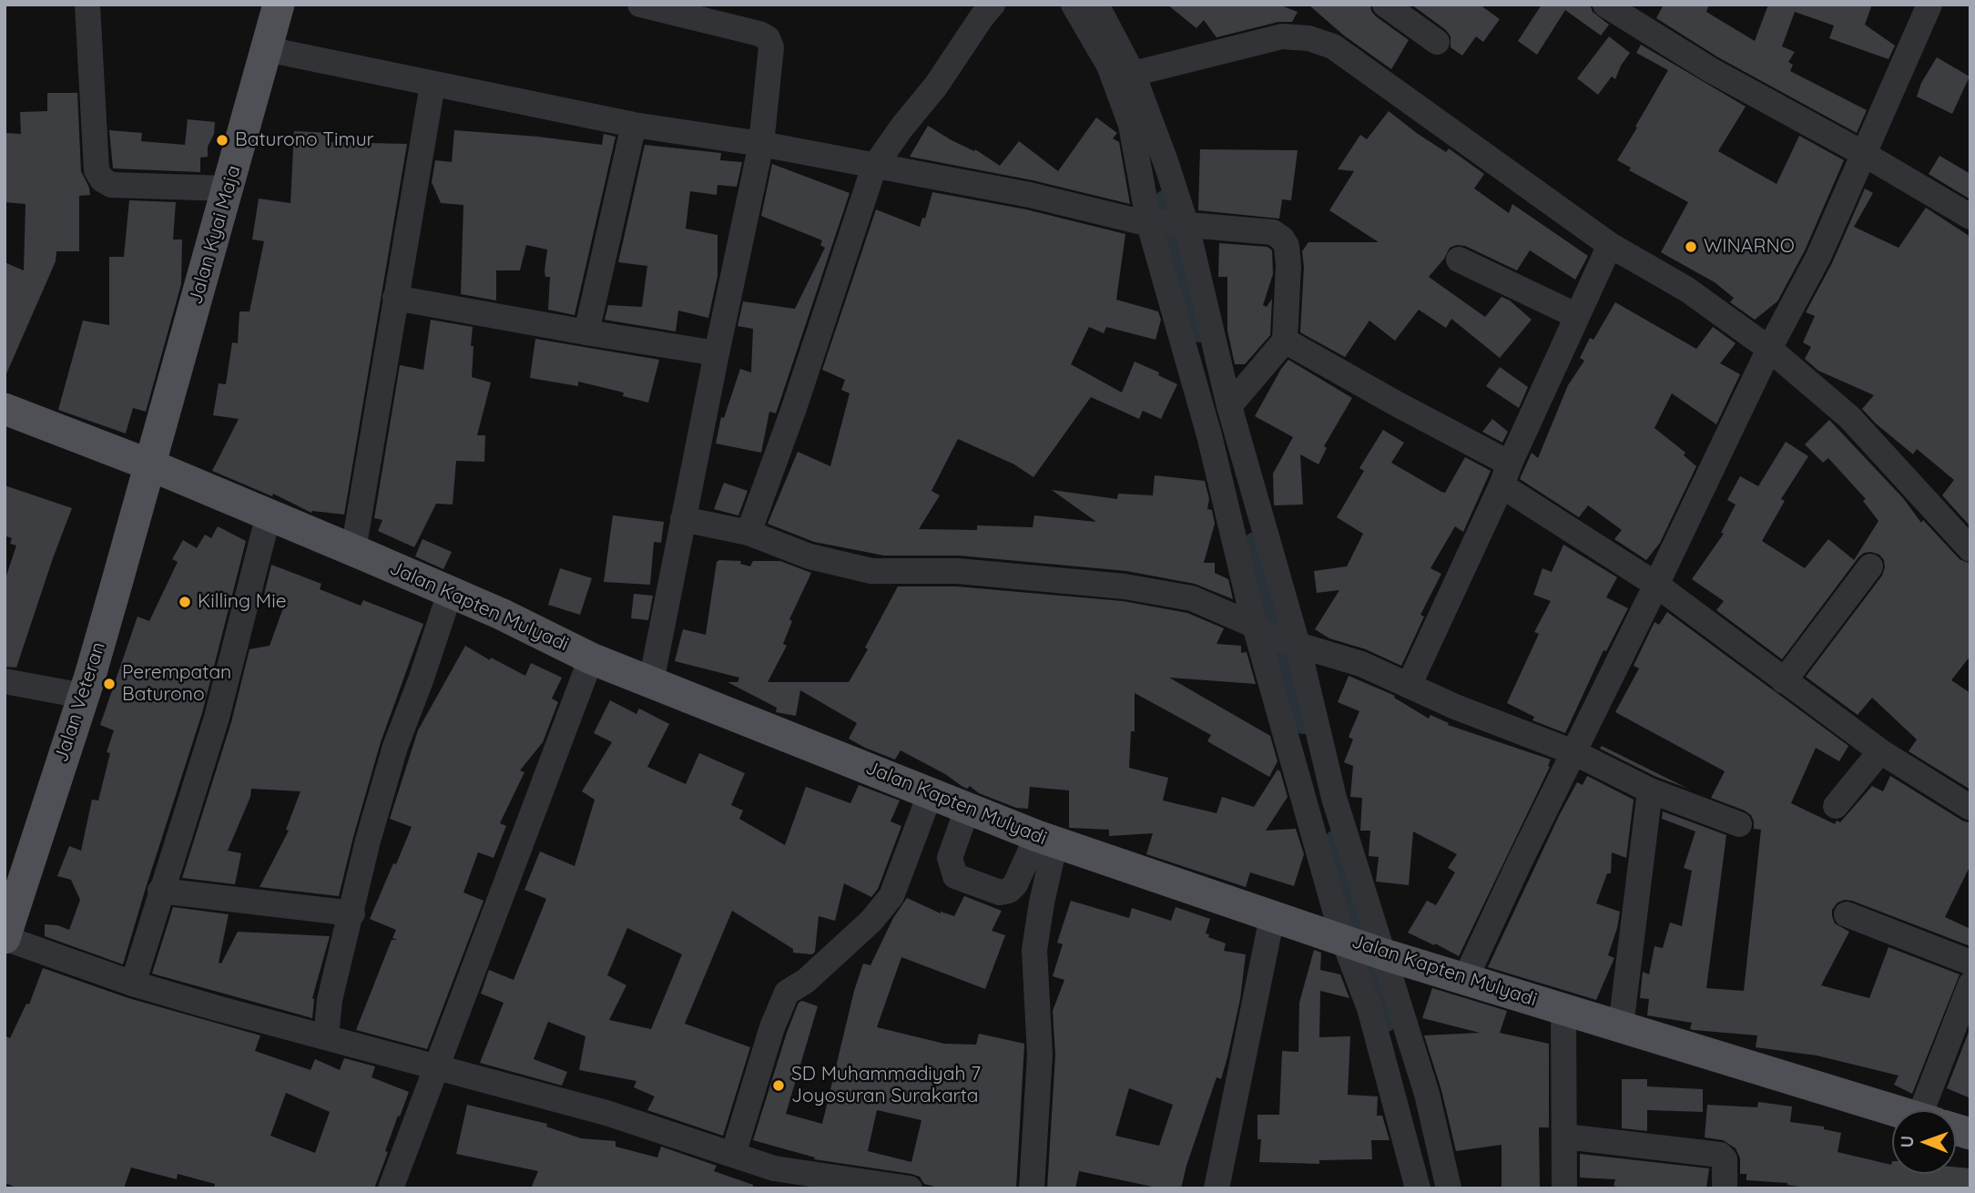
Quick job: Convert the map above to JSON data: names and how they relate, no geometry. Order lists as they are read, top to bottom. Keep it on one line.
{"streets":{"main road":["Jalan Kyai Maja","Jalan Kapten Mulyadi","Jalan Veteran"]},"crossings":[["Jalan Kyai Maja","Jalan Kapten Mulyadi"],["Jalan Kyai Maja","Jalan Veteran"],["Jalan Kapten Mulyadi","Jalan Veteran"]],"places":["Baturono Timur","WINARNO","Killing Mie","Perempatan Baturono","SD Muhammadiyah 7 Joyosuran Surakarta"],"north":"left"}
